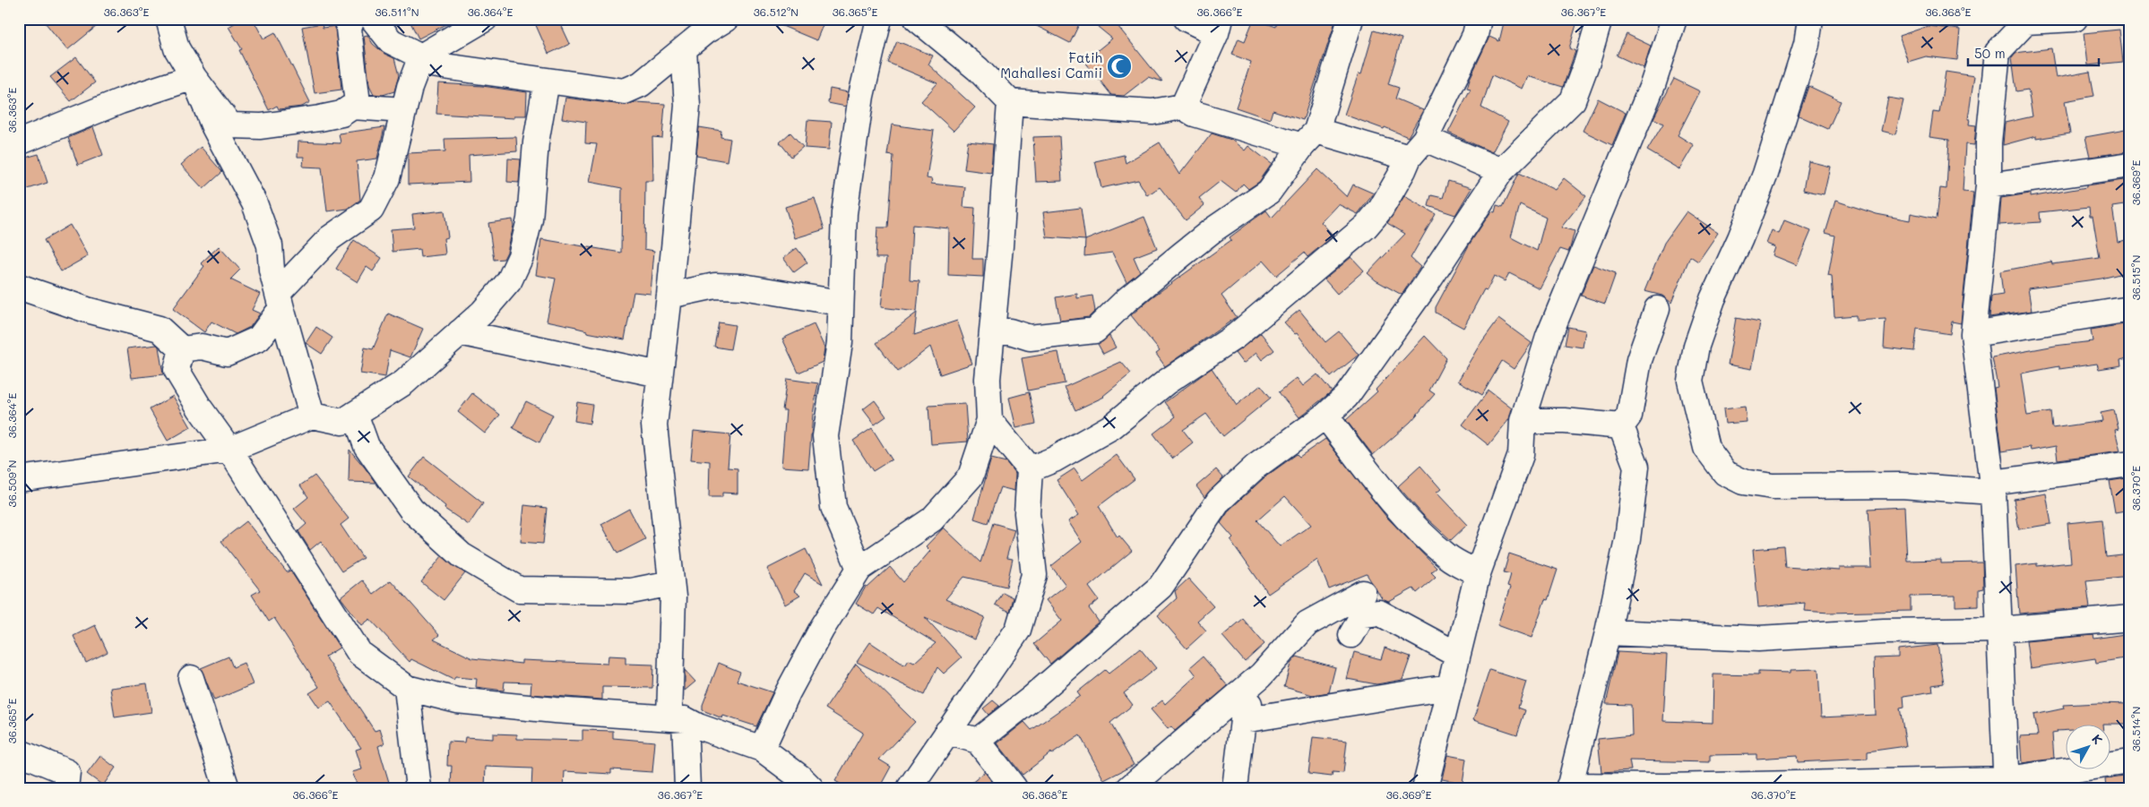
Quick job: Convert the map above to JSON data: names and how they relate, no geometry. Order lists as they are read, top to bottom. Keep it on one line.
{"places":{"mosque":["Fatih Mahallesi Camii"]},"scale_bar":"50 m","north":"top right","coordinates":["36.363°E","36.511°N","36.364°E","36.512°N","36.365°E","36.366°E","36.367°E","36.368°E","36.369°E","36.515°N","36.509°N","36.370°E","36.514°N"]}
